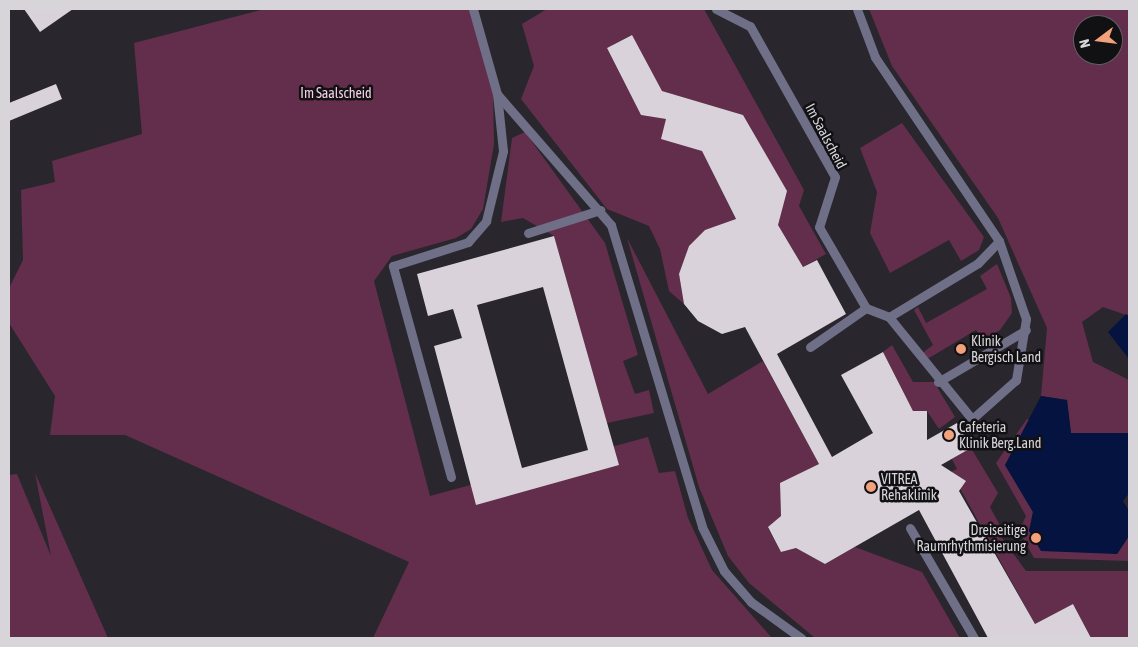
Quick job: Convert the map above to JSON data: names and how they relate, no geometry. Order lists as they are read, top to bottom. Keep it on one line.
{"streets":{"lane":["Im Saalscheid"]},"parks":["Im Saalscheid"],"places":["Klinik Bergisch Land","Cafeteria Klinik Berg.Land","VITREA Rehaklinik","Dreiseitige Raumrhythmisierung"],"north":"left"}
